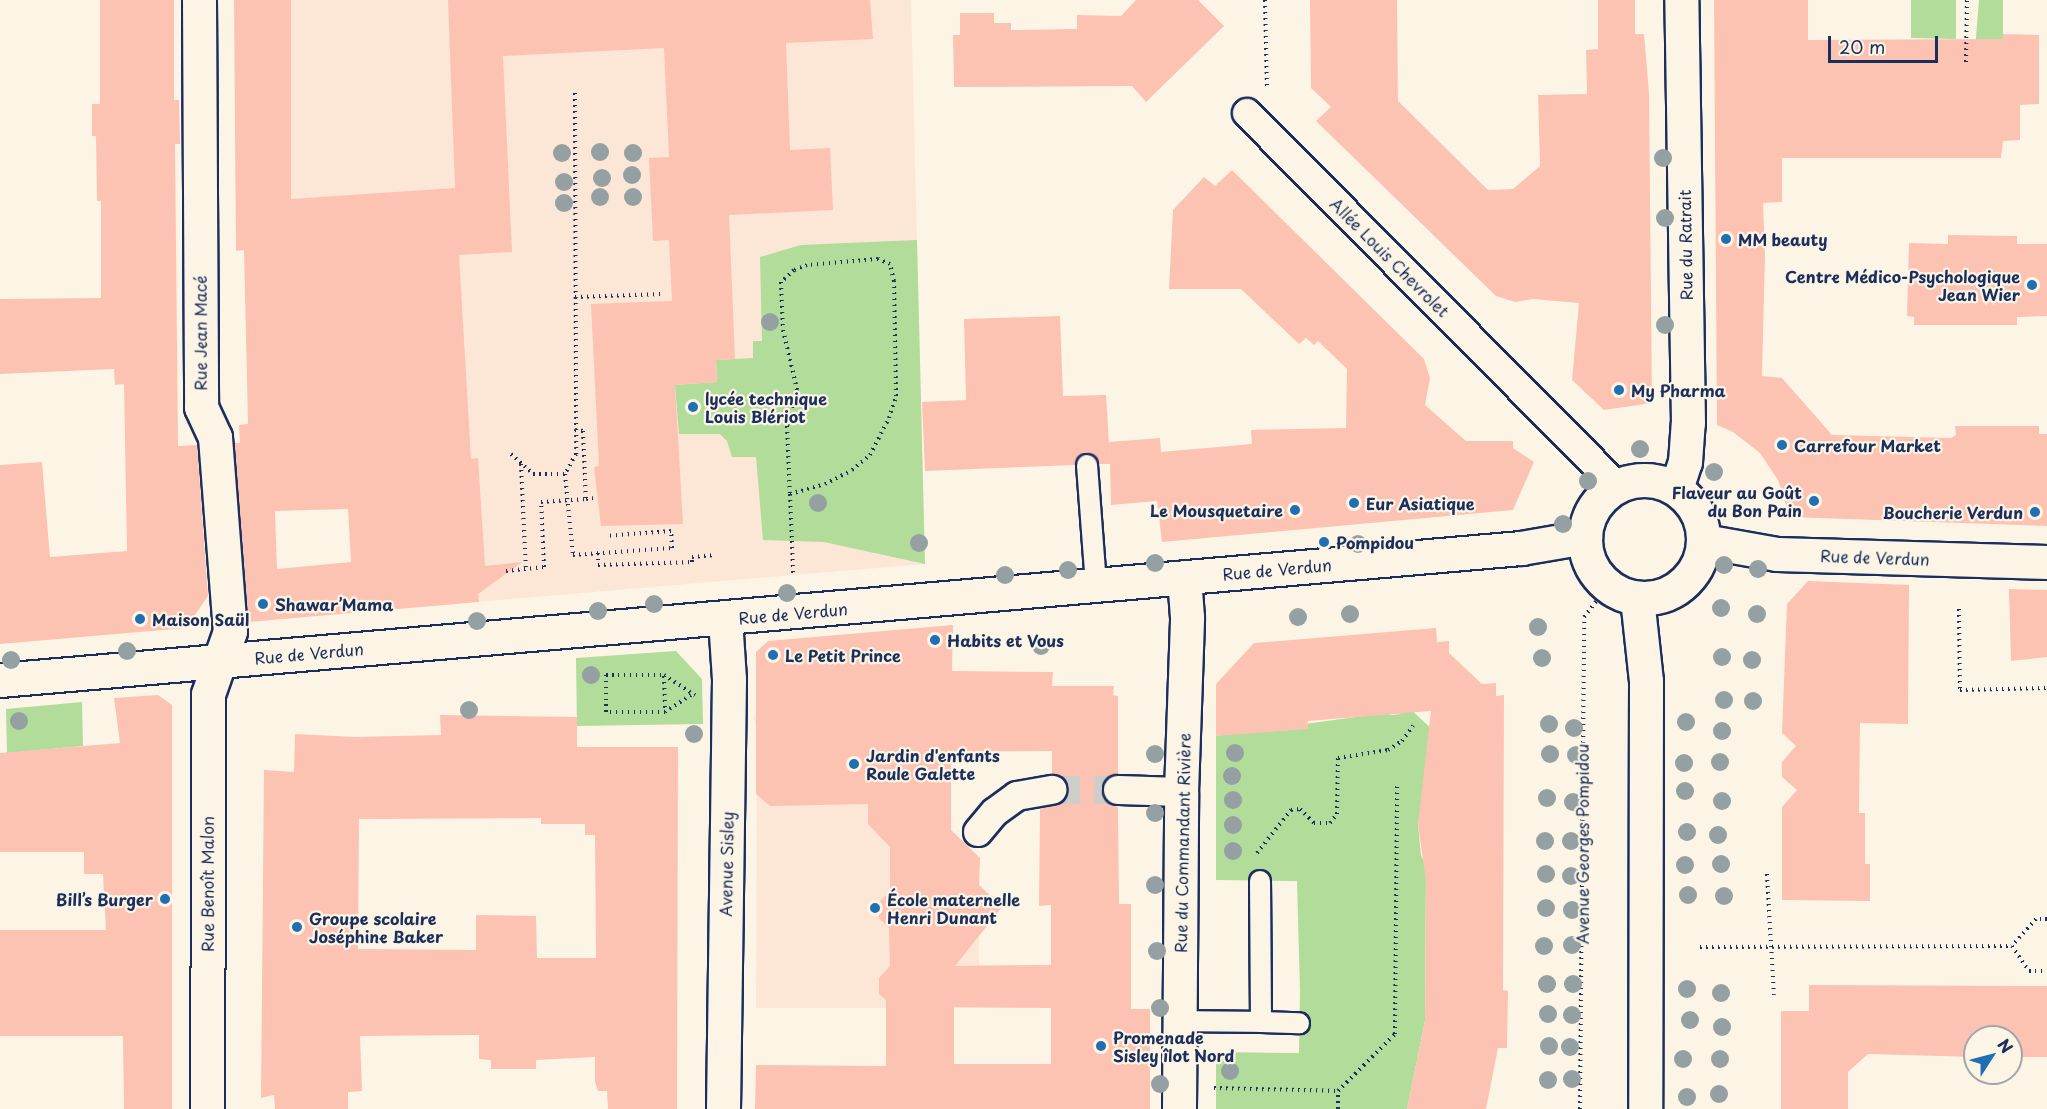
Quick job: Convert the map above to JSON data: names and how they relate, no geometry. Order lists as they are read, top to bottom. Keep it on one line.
{"streets":{"street":["Rue du Ratrait","Allée Louis Chevrolet","Rue Jean Macé","Rue de Verdun","Rue du Commandant Rivière","Avenue Sisley","Rue Benoît Malon"],"path":["Avenue Georges Pompidou"]},"crossings":[["Rue du Ratrait","Allée Louis Chevrolet"],["Rue du Ratrait","Rue de Verdun"],["Rue du Ratrait","Avenue Georges Pompidou"],["Allée Louis Chevrolet","Rue de Verdun"],["Allée Louis Chevrolet","Avenue Georges Pompidou"],["Rue Jean Macé","Rue de Verdun"],["Rue Jean Macé","Rue Benoît Malon"],["Rue de Verdun","Rue du Commandant Rivière"],["Rue de Verdun","Avenue Georges Pompidou"],["Rue de Verdun","Avenue Sisley"],["Rue de Verdun","Rue Benoît Malon"]],"places":["MM beauty","Centre Médico-Psychologique Jean Wier","My Pharma","lycée technique Louis Blériot","Carrefour Market","Flaveur au Goût du Bon Pain","Eur Asiatique","Le Mousquetaire","Boucherie Verdun","Pompidou","Shawar’Mama","Maison Saül","Habits et Vous","Le Petit Prince","Jardin d'enfants Roule Galette","Bill’s Burger","École maternelle Henri Dunant","Groupe scolaire Joséphine Baker","Promenade Sisley îlot Nord"],"scale_bar":"20 m","north":"top right"}
